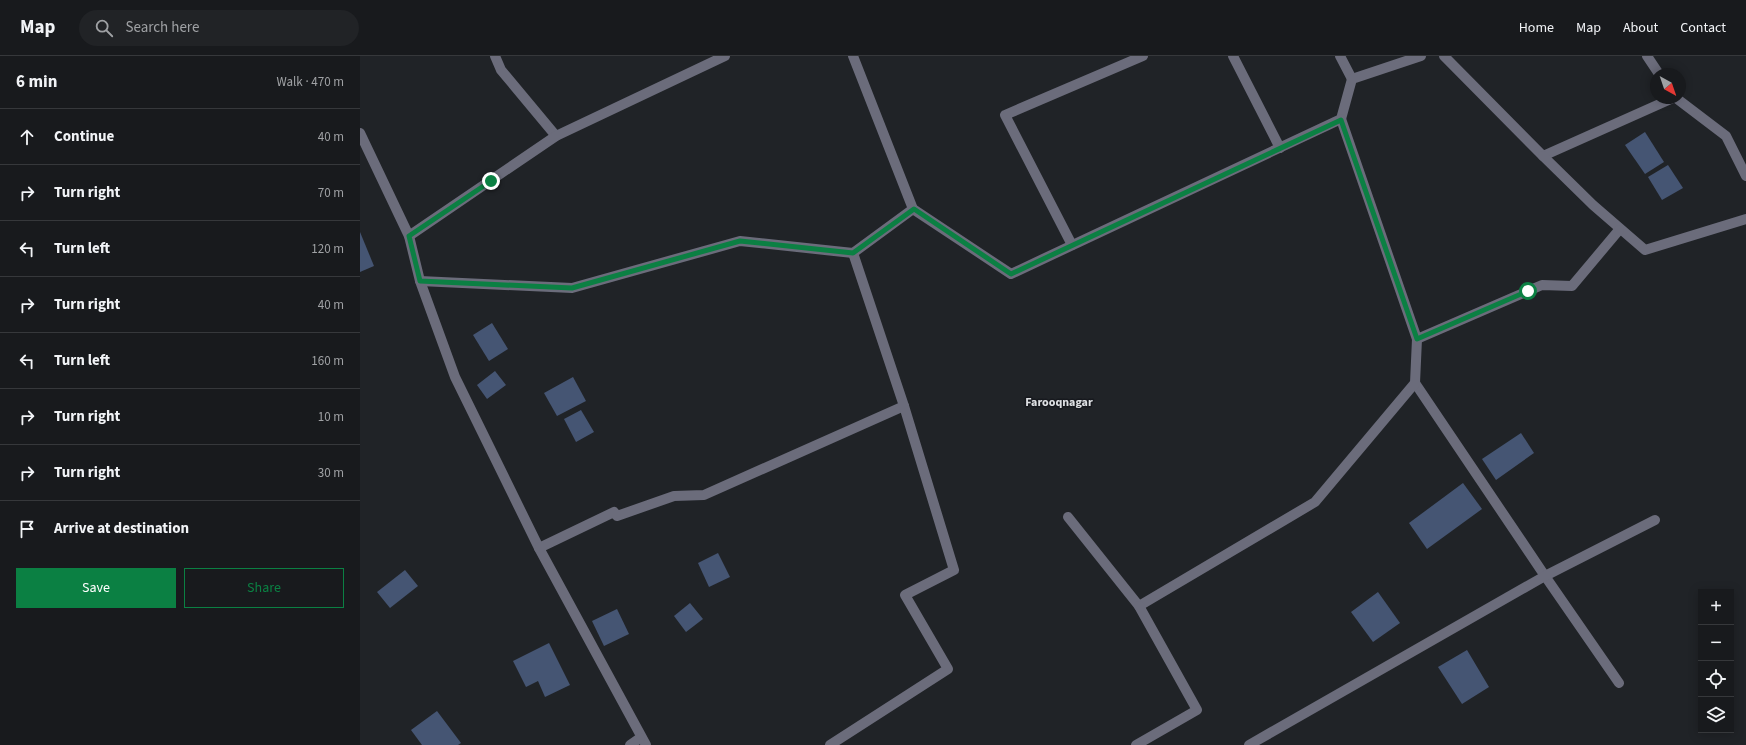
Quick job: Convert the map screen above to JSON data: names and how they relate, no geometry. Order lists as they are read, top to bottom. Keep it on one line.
{"districts":["Farooqnagar"],"north":"bottom right","page":{"header":"Map","search":"Search here","nav":["Home","Map","About","Contact"],"heading":["6 min","Walk · 470 m"],"list":[["Continue","40 m"],["Turn right","70 m"],["Turn left","120 m"],["Turn right","40 m"],["Turn left","160 m"],["Turn right","10 m"],["Turn right","30 m"],"Arrive at destination"],"buttons":["Save","Share"],"map_buttons":["+","−"]}}
